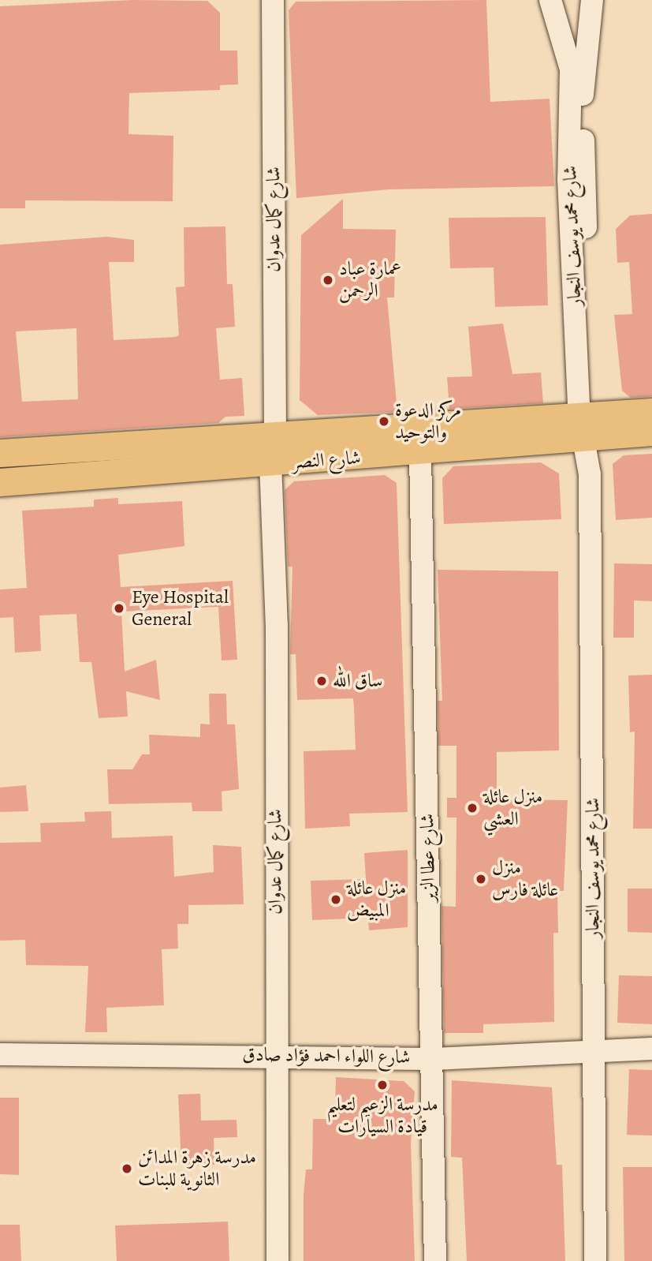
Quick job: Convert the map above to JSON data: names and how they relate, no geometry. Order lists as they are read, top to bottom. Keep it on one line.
{"streets":{"main road":["شارع النصر"],"street":["شارع كمال عدوان","شارع محمد يوسف النجار","شارع عطا الزير","شارع اللواء احمد فؤاد صادق"]},"crossings":[["شارع كمال عدوان","شارع النصر"],["شارع كمال عدوان","شارع اللواء احمد فؤاد صادق"],["شارع محمد يوسف النجار","شارع النصر"],["شارع محمد يوسف النجار","شارع اللواء احمد فؤاد صادق"],["شارع النصر","شارع عطا الزير"],["شارع عطا الزير","شارع اللواء احمد فؤاد صادق"]],"places":["عمارة عباد الرحمن","مركز الدعوة والتوحيد","Eye Hospital General","ساق الله","منزل عائلة العشي","منزل عائلة فارس","منزل عائلة المبيض","مدرسة الزعيم لتعليم قيادة السيارات","مدرسة زهرة المدائن الثانوية للبنات"]}
